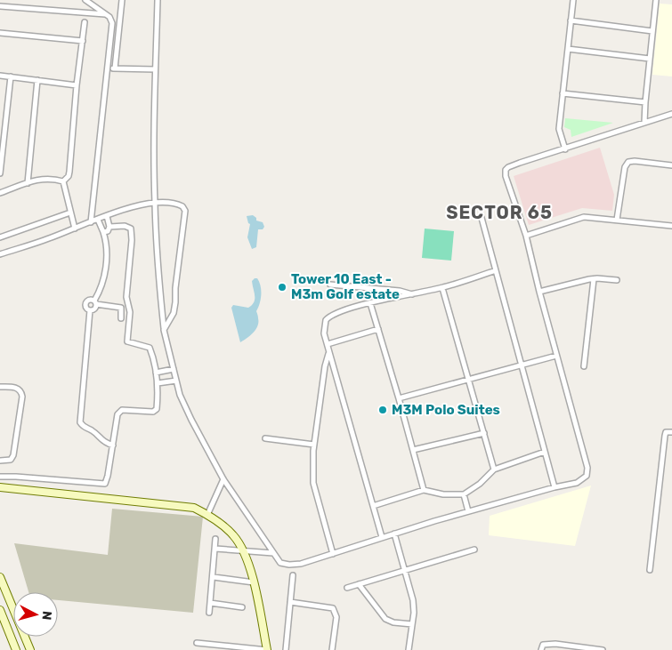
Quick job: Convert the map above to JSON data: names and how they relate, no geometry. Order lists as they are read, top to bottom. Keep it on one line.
{"districts":["SECTOR 65"],"places":["Tower 10 East - M3m Golf estate","M3M Polo Suites"],"north":"right"}
